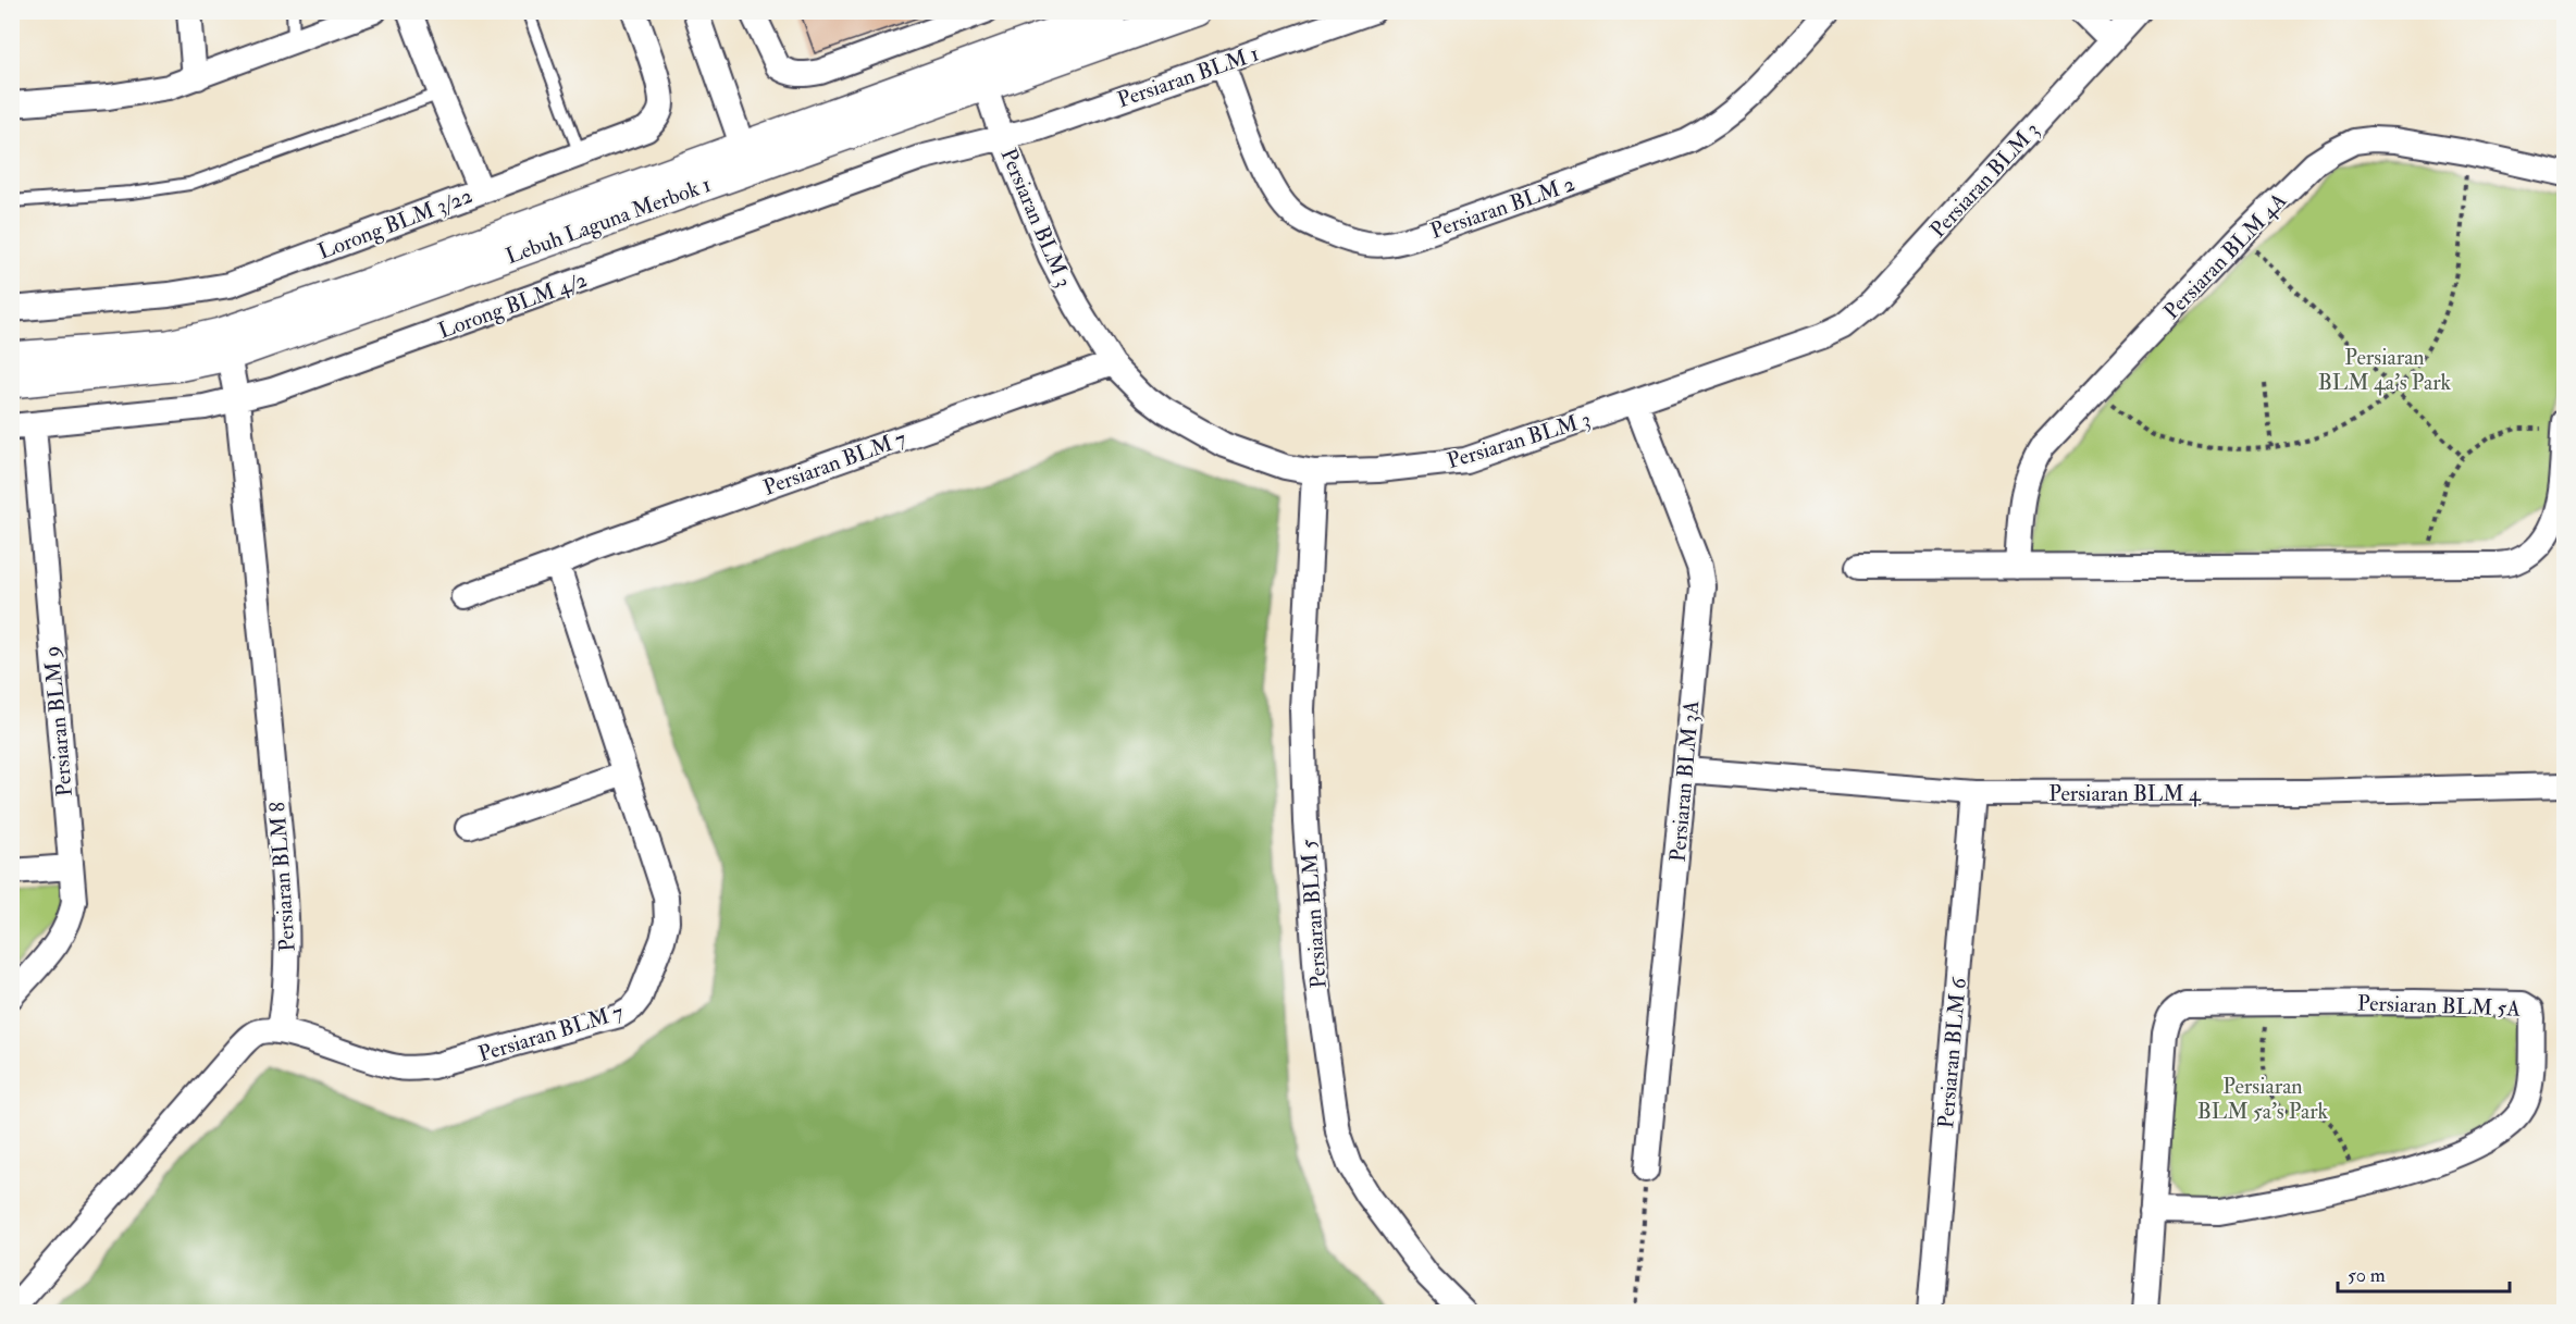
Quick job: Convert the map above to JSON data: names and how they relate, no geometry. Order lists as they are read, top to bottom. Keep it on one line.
{"streets":{"street":["Persiaran BLM 1","Persiaran BLM 3","Persiaran BLM 2","Lebuh Laguna Merbok 1","Lorong BLM 3/22","Persiaran BLM 4A","Lorong BLM 4/2","Persiaran BLM 7","Persiaran BLM 9","Persiaran BLM 3A","Persiaran BLM 4","Persiaran BLM 8","Persiaran BLM 5","Persiaran BLM 5A","Persiaran BLM 6"]},"crossings":[["Persiaran BLM 1","Persiaran BLM 3"],["Persiaran BLM 1","Persiaran BLM 2"],["Persiaran BLM 1","Lorong BLM 4/2"],["Persiaran BLM 3","Lebuh Laguna Merbok 1"],["Persiaran BLM 3","Lorong BLM 4/2"],["Persiaran BLM 3","Persiaran BLM 7"],["Persiaran BLM 3","Persiaran BLM 3A"],["Persiaran BLM 3","Persiaran BLM 5"],["Lebuh Laguna Merbok 1","Persiaran BLM 8"],["Lorong BLM 4/2","Persiaran BLM 9"],["Lorong BLM 4/2","Persiaran BLM 8"],["Persiaran BLM 7","Persiaran BLM 8"],["Persiaran BLM 3A","Persiaran BLM 4"],["Persiaran BLM 4","Persiaran BLM 6"]],"parks":["Persiaran BLM 4a's Park","Persiaran BLM 5a's Park"],"scale_bar":"50 m"}
